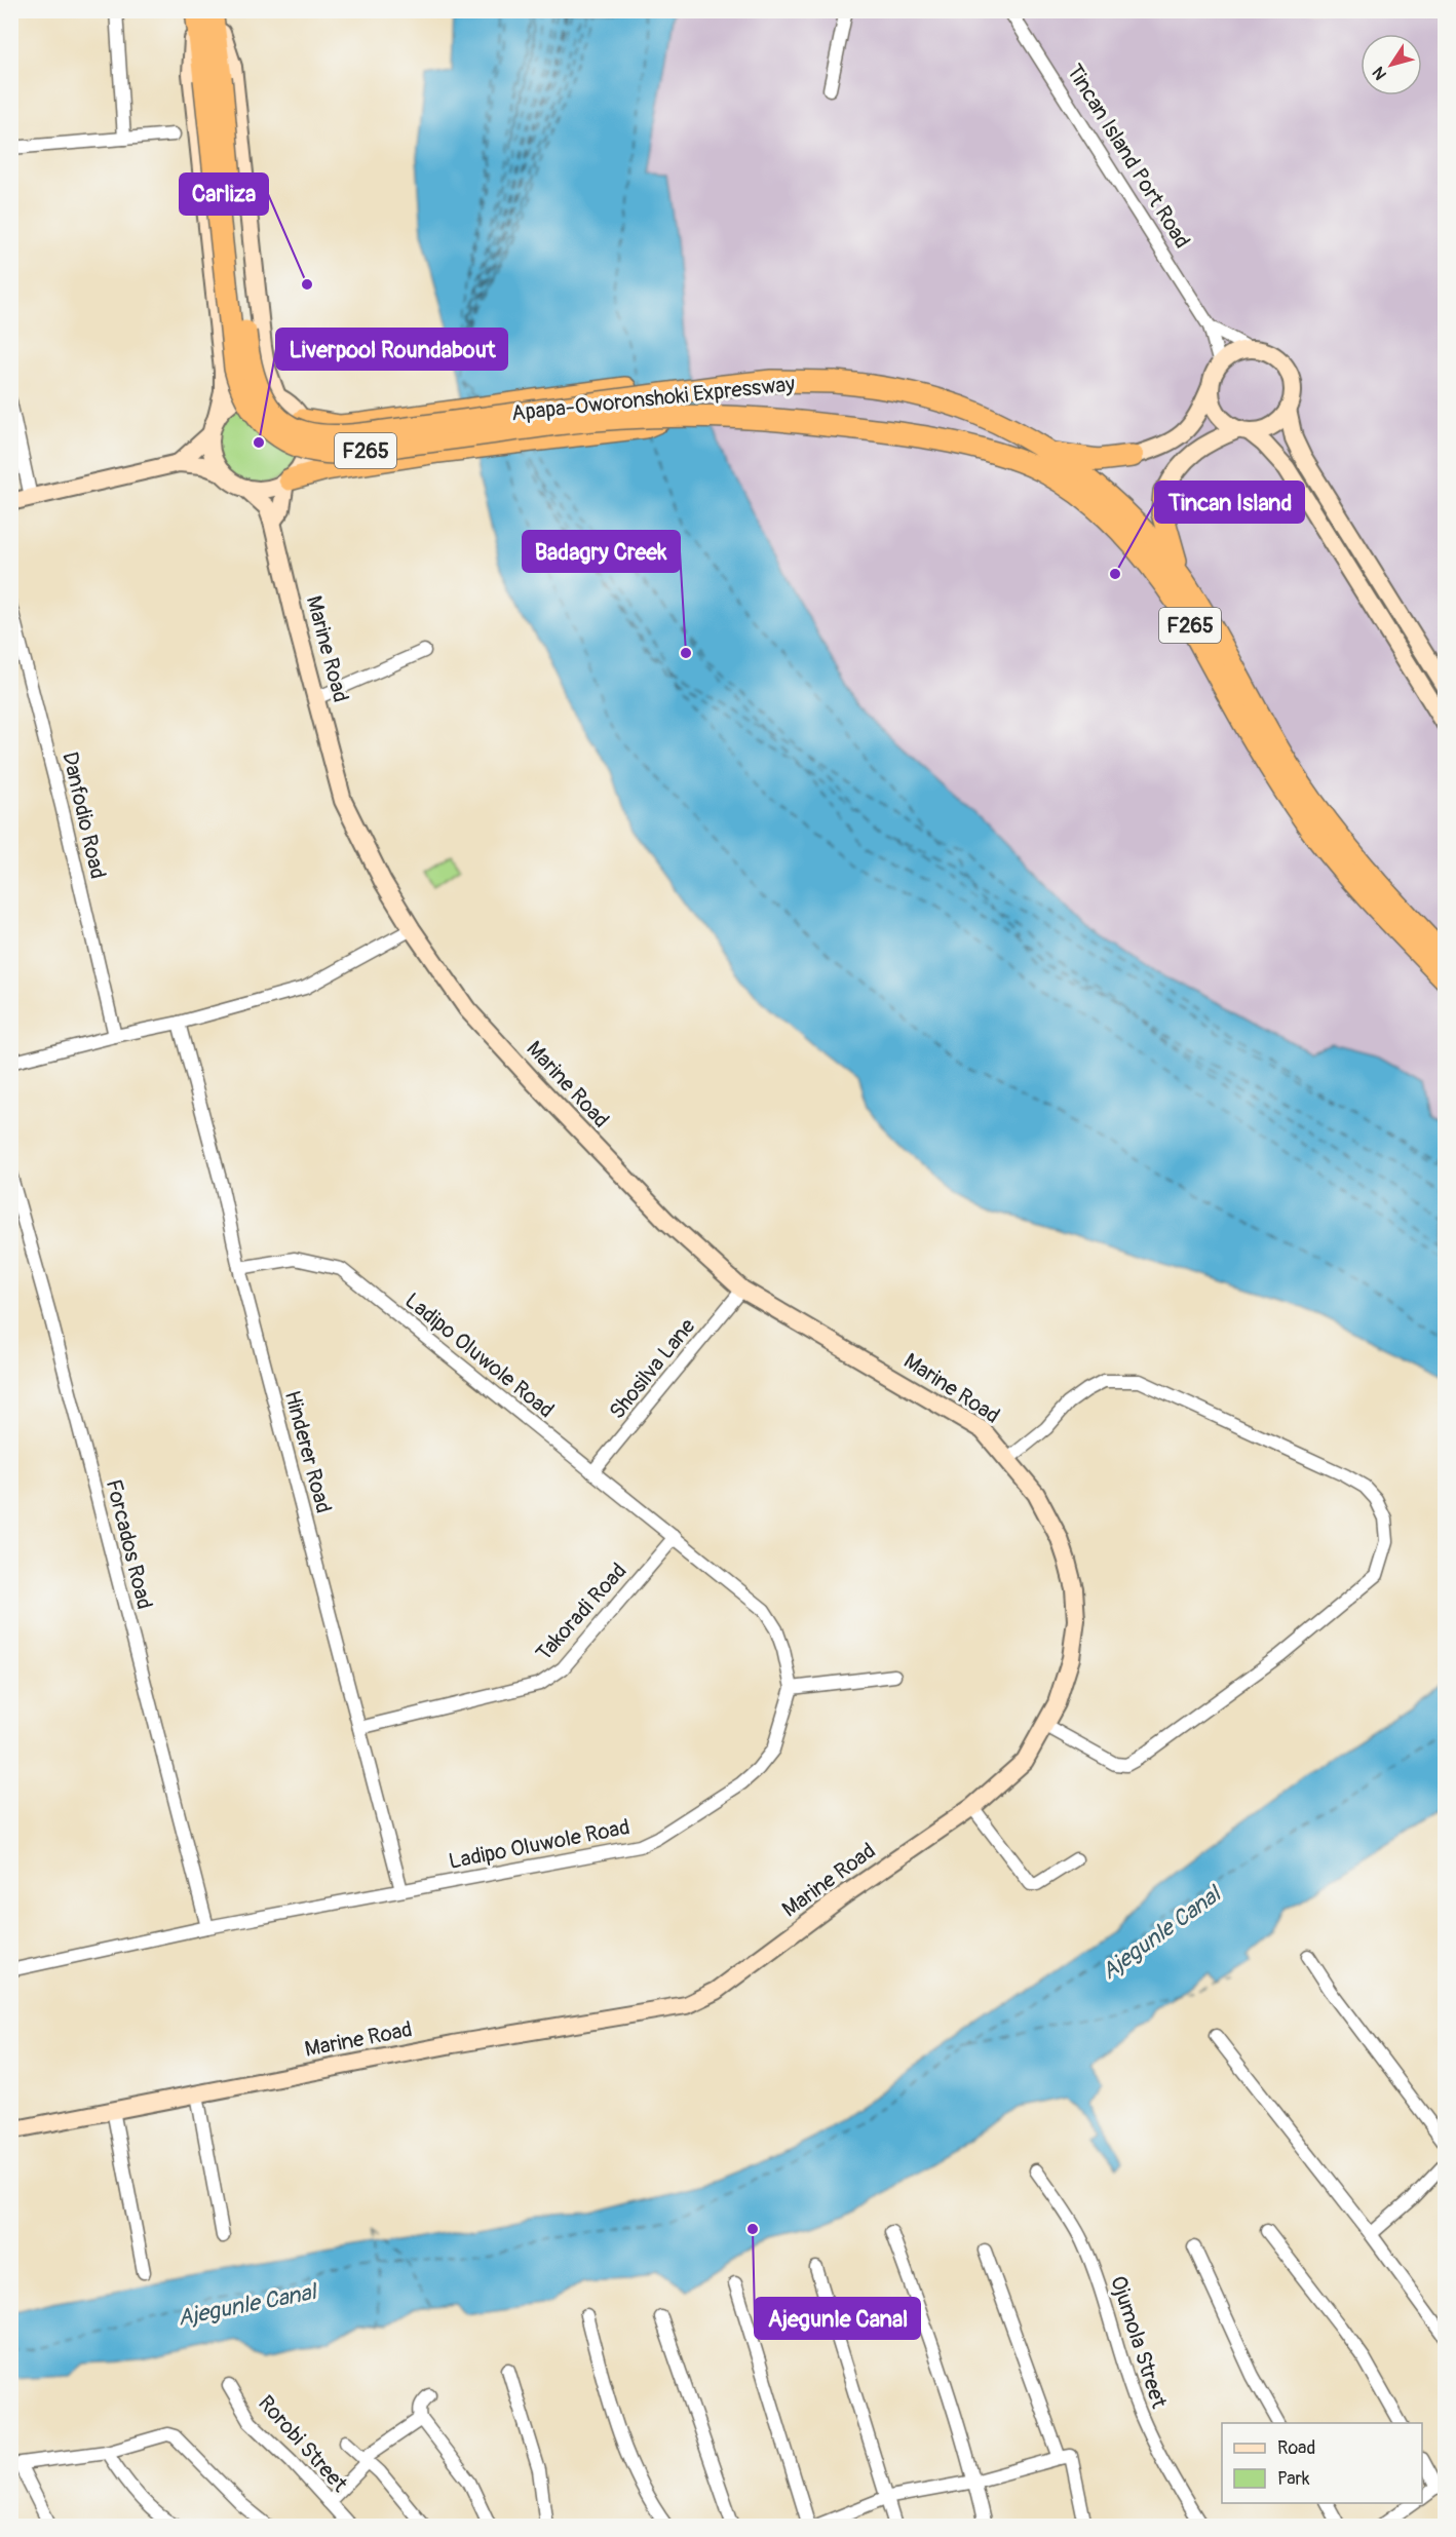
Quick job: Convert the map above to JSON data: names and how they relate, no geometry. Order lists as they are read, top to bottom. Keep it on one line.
{"streets":{"highway":["Apapa-Oworonshoki Expressway","F265"],"street":["Tincan Island Port Road","Marine Road","Danfodio Road","Ladipo Oluwole Road","Shosilva Lane","Hinderer Road","Forcados Road","Takoradi Road","Ojumola Street","Rorobi Street"]},"crossings":[["Marine Road","Shosilva Lane"],["Ladipo Oluwole Road","Shosilva Lane"],["Ladipo Oluwole Road","Hinderer Road"],["Ladipo Oluwole Road","Forcados Road"],["Ladipo Oluwole Road","Takoradi Road"],["Hinderer Road","Takoradi Road"]],"water":["Ajegunle Canal"],"places":["Carliza","Liverpool Roundabout","Tincan Island","Badagry Creek","Ajegunle Canal"],"legend":["Road","Park"],"north":"bottom left"}
